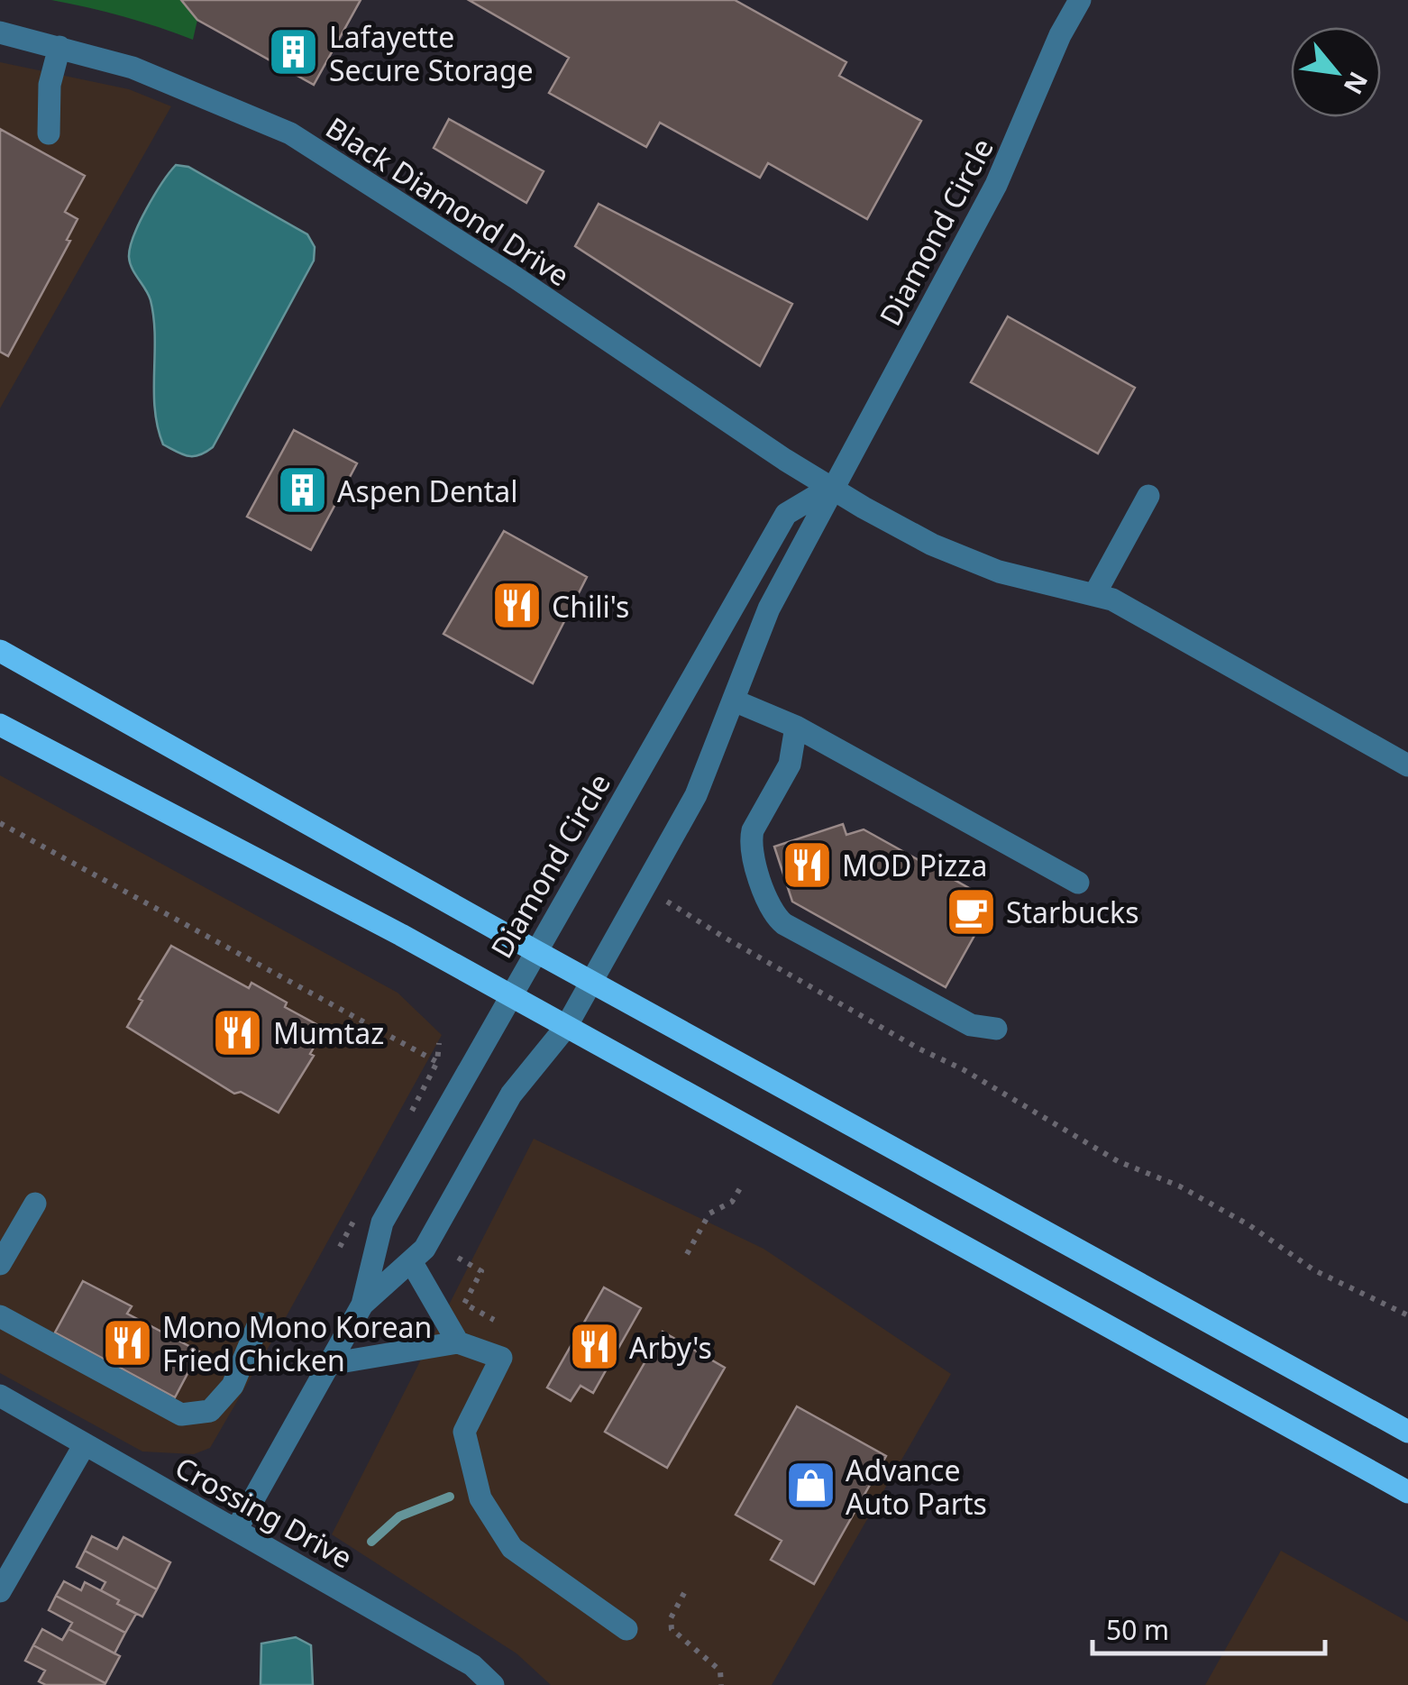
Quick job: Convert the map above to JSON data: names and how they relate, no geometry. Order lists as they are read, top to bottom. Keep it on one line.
{"streets":{"street":["Black Diamond Drive","Diamond Circle","Crossing Drive"]},"crossings":[["Black Diamond Drive","Diamond Circle"],["Diamond Circle","Crossing Drive"]],"places":{"building":["Lafayette Secure Storage","Aspen Dental"],"restaurant":["Chili's","MOD Pizza","Mumtaz","Mono Mono Korean Fried Chicken","Arby's"],"cafe":["Starbucks"],"shop":["Advance Auto Parts"]},"scale_bar":"50 m","north":"bottom right"}
